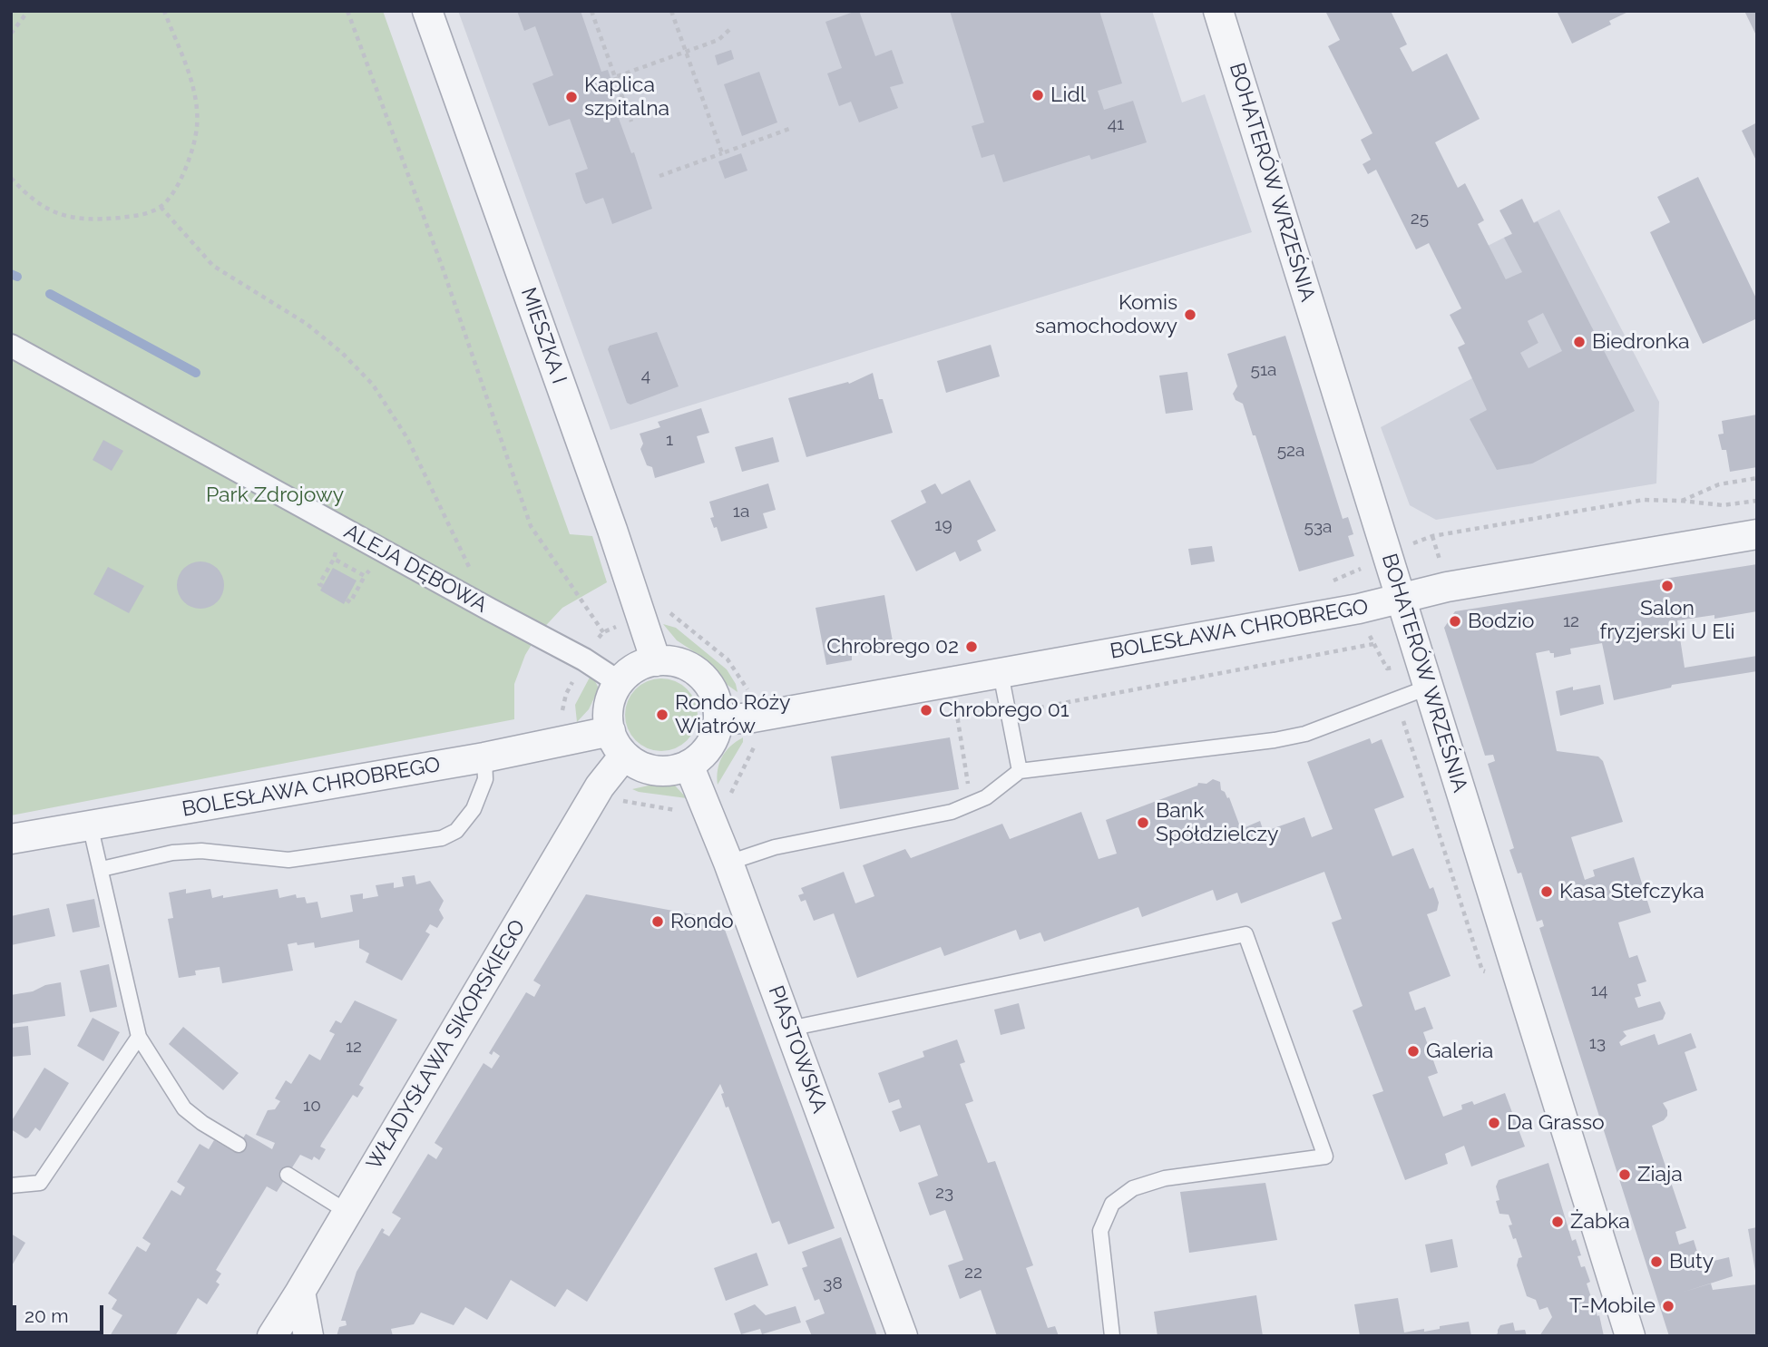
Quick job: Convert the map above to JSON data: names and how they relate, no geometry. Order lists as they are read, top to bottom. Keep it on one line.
{"streets":{"street":["BOHATERÓW WRZEŚNIA","MIESZKA I","ALEJA DĘBOWA","BOLESŁAWA CHROBREGO","WŁADYSŁAWA SIKORSKIEGO","PIASTOWSKA"]},"crossings":[["BOHATERÓW WRZEŚNIA","BOLESŁAWA CHROBREGO"],["MIESZKA I","ALEJA DĘBOWA"],["MIESZKA I","BOLESŁAWA CHROBREGO"],["MIESZKA I","WŁADYSŁAWA SIKORSKIEGO"],["MIESZKA I","PIASTOWSKA"],["ALEJA DĘBOWA","BOLESŁAWA CHROBREGO"],["ALEJA DĘBOWA","WŁADYSŁAWA SIKORSKIEGO"],["ALEJA DĘBOWA","PIASTOWSKA"],["BOLESŁAWA CHROBREGO","WŁADYSŁAWA SIKORSKIEGO"],["BOLESŁAWA CHROBREGO","PIASTOWSKA"],["WŁADYSŁAWA SIKORSKIEGO","PIASTOWSKA"]],"parks":["Park Zdrojowy"],"places":["Lidl","Kaplica szpitalna","Komis samochodowy","Biedronka","Salon fryzjerski U Eli","Bodzio","Chrobrego 02","Chrobrego 01","Rondo Róży Wiatrów","Bank Spółdzielczy","Kasa Stefczyka","Rondo","Galeria","Da Grasso","Ziaja","Żabka","Buty","T-Mobile"],"house_numbers":["41","25","51a","4","1","52a","1a","19","53a","12","14","13","12","10","23","22","38"],"scale_bar":"20 m"}
